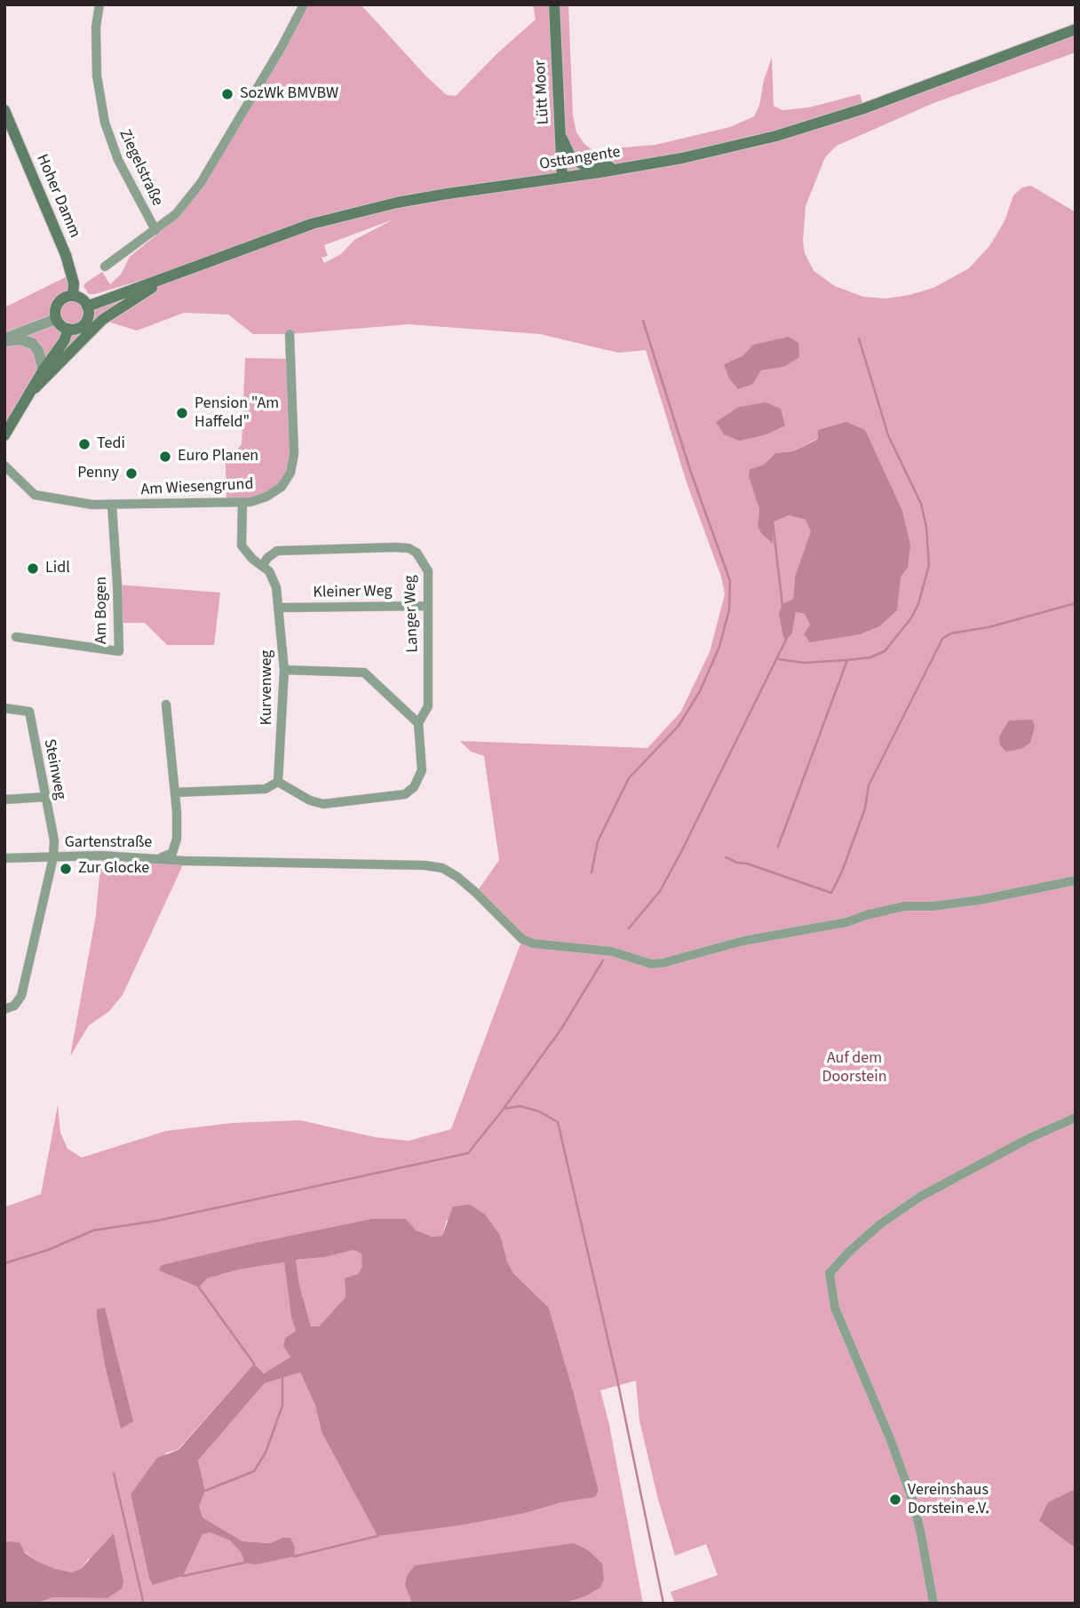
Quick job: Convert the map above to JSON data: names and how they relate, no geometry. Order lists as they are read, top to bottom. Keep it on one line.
{"streets":{"main road":["Lütt Moor","Osttangente","Hoher Damm"],"street":["Ziegelstraße","Am Wiesengrund","Kleiner Weg","Am Bogen","Langer Weg","Kurvenweg","Steinweg","Gartenstraße"]},"crossings":[["Lütt Moor","Osttangente"],["Osttangente","Hoher Damm"],["Am Wiesengrund","Am Bogen"],["Am Wiesengrund","Kurvenweg"],["Kleiner Weg","Langer Weg"],["Kleiner Weg","Kurvenweg"],["Langer Weg","Kurvenweg"],["Steinweg","Gartenstraße"]],"parks":["Auf dem Doorstein"],"places":["SozWk BMVBW","Pension \"Am Haffeld\"","Tedi","Euro Planen","Penny","Lidl","Zur Glocke","Vereinshaus Dorstein e.V."]}
